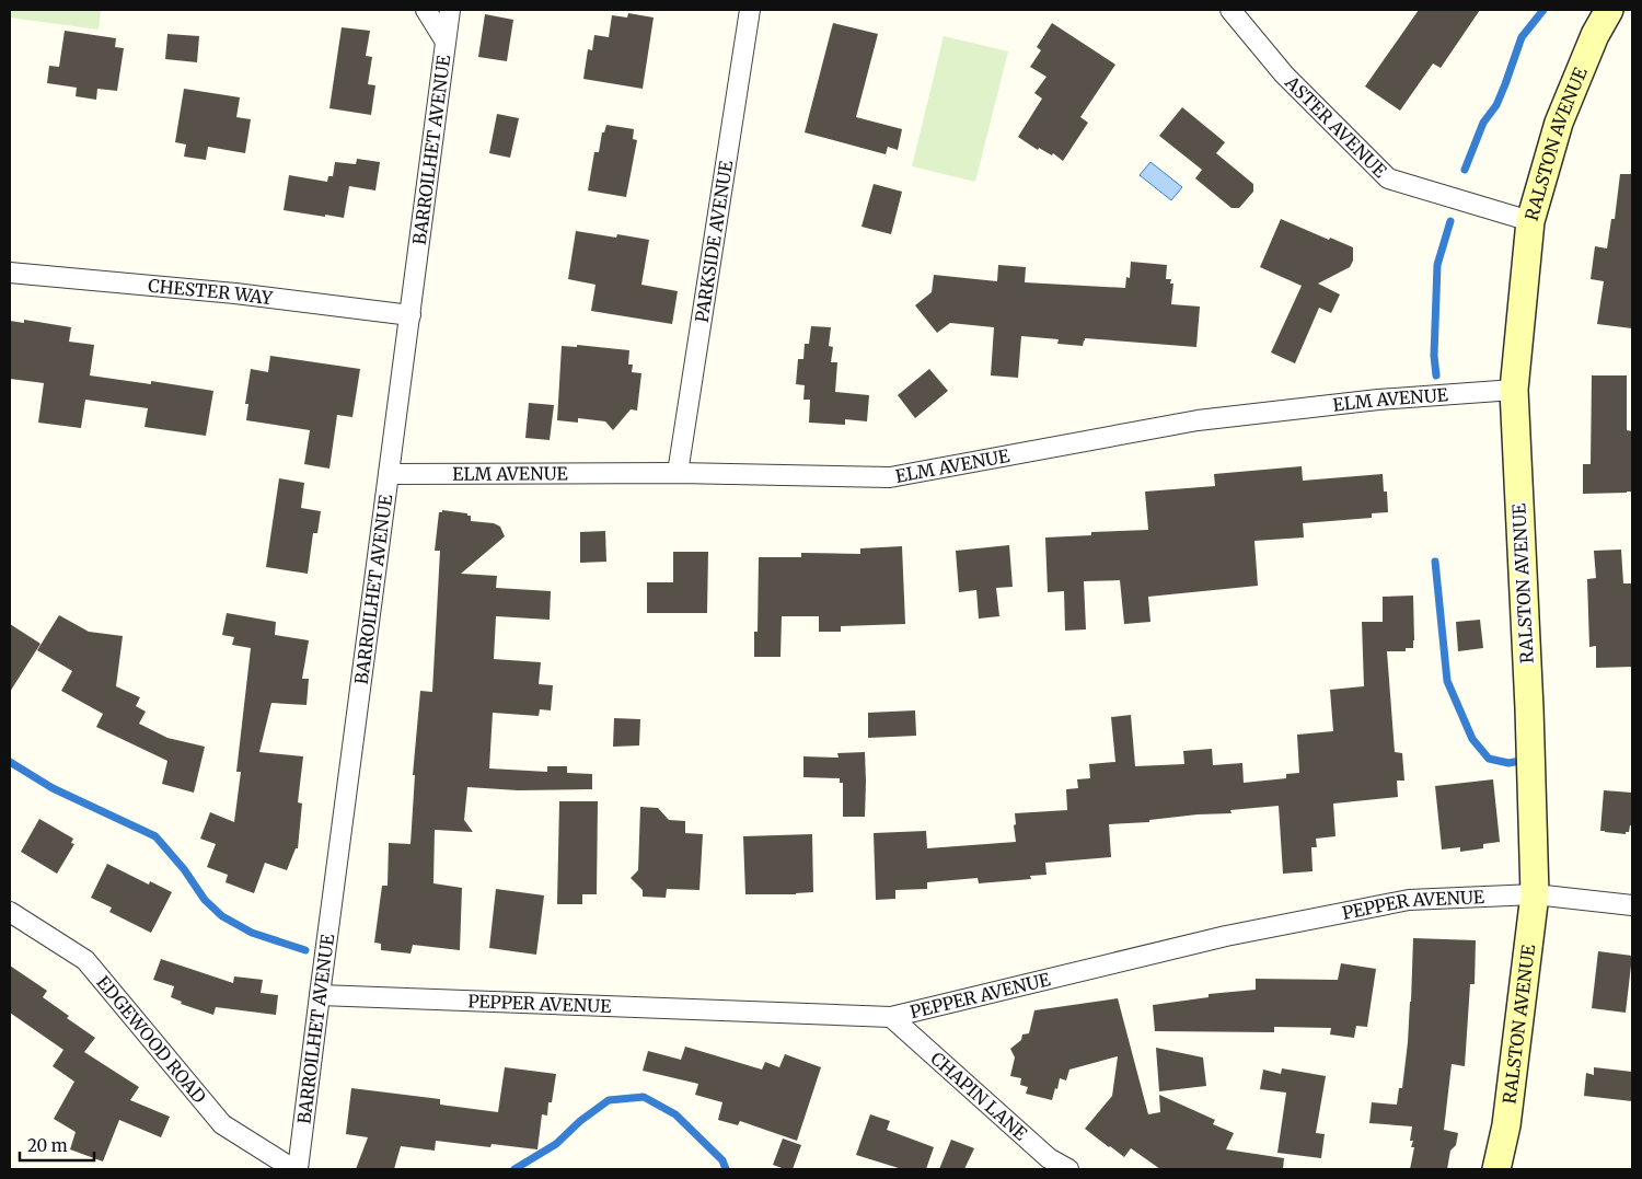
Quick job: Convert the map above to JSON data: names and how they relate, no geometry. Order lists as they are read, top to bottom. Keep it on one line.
{"streets":{"street":["ASTER AVENUE","RALSTON AVENUE","BARROILHET AVENUE","PARKSIDE AVENUE","CHESTER WAY","ELM AVENUE","PEPPER AVENUE","EDGEWOOD ROAD","CHAPIN LANE"]},"crossings":[["ASTER AVENUE","RALSTON AVENUE"],["RALSTON AVENUE","ELM AVENUE"],["RALSTON AVENUE","PEPPER AVENUE"],["BARROILHET AVENUE","CHESTER WAY"],["BARROILHET AVENUE","ELM AVENUE"],["BARROILHET AVENUE","PEPPER AVENUE"],["PARKSIDE AVENUE","ELM AVENUE"],["PEPPER AVENUE","CHAPIN LANE"]],"scale_bar":"20 m"}
